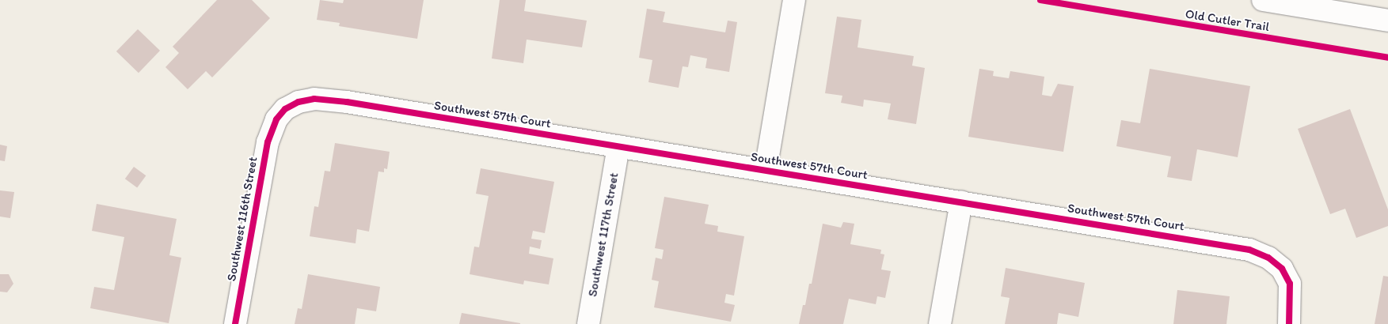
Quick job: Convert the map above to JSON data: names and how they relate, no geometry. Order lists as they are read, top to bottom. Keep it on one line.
{"streets":{"street":["Southwest 57th Court","Southwest 116th Street","Southwest 117th Street"],"cycle path":["Old Cutler Trail"]},"crossings":[["Southwest 57th Court","Southwest 116th Street"],["Southwest 57th Court","Southwest 117th Street"]]}
